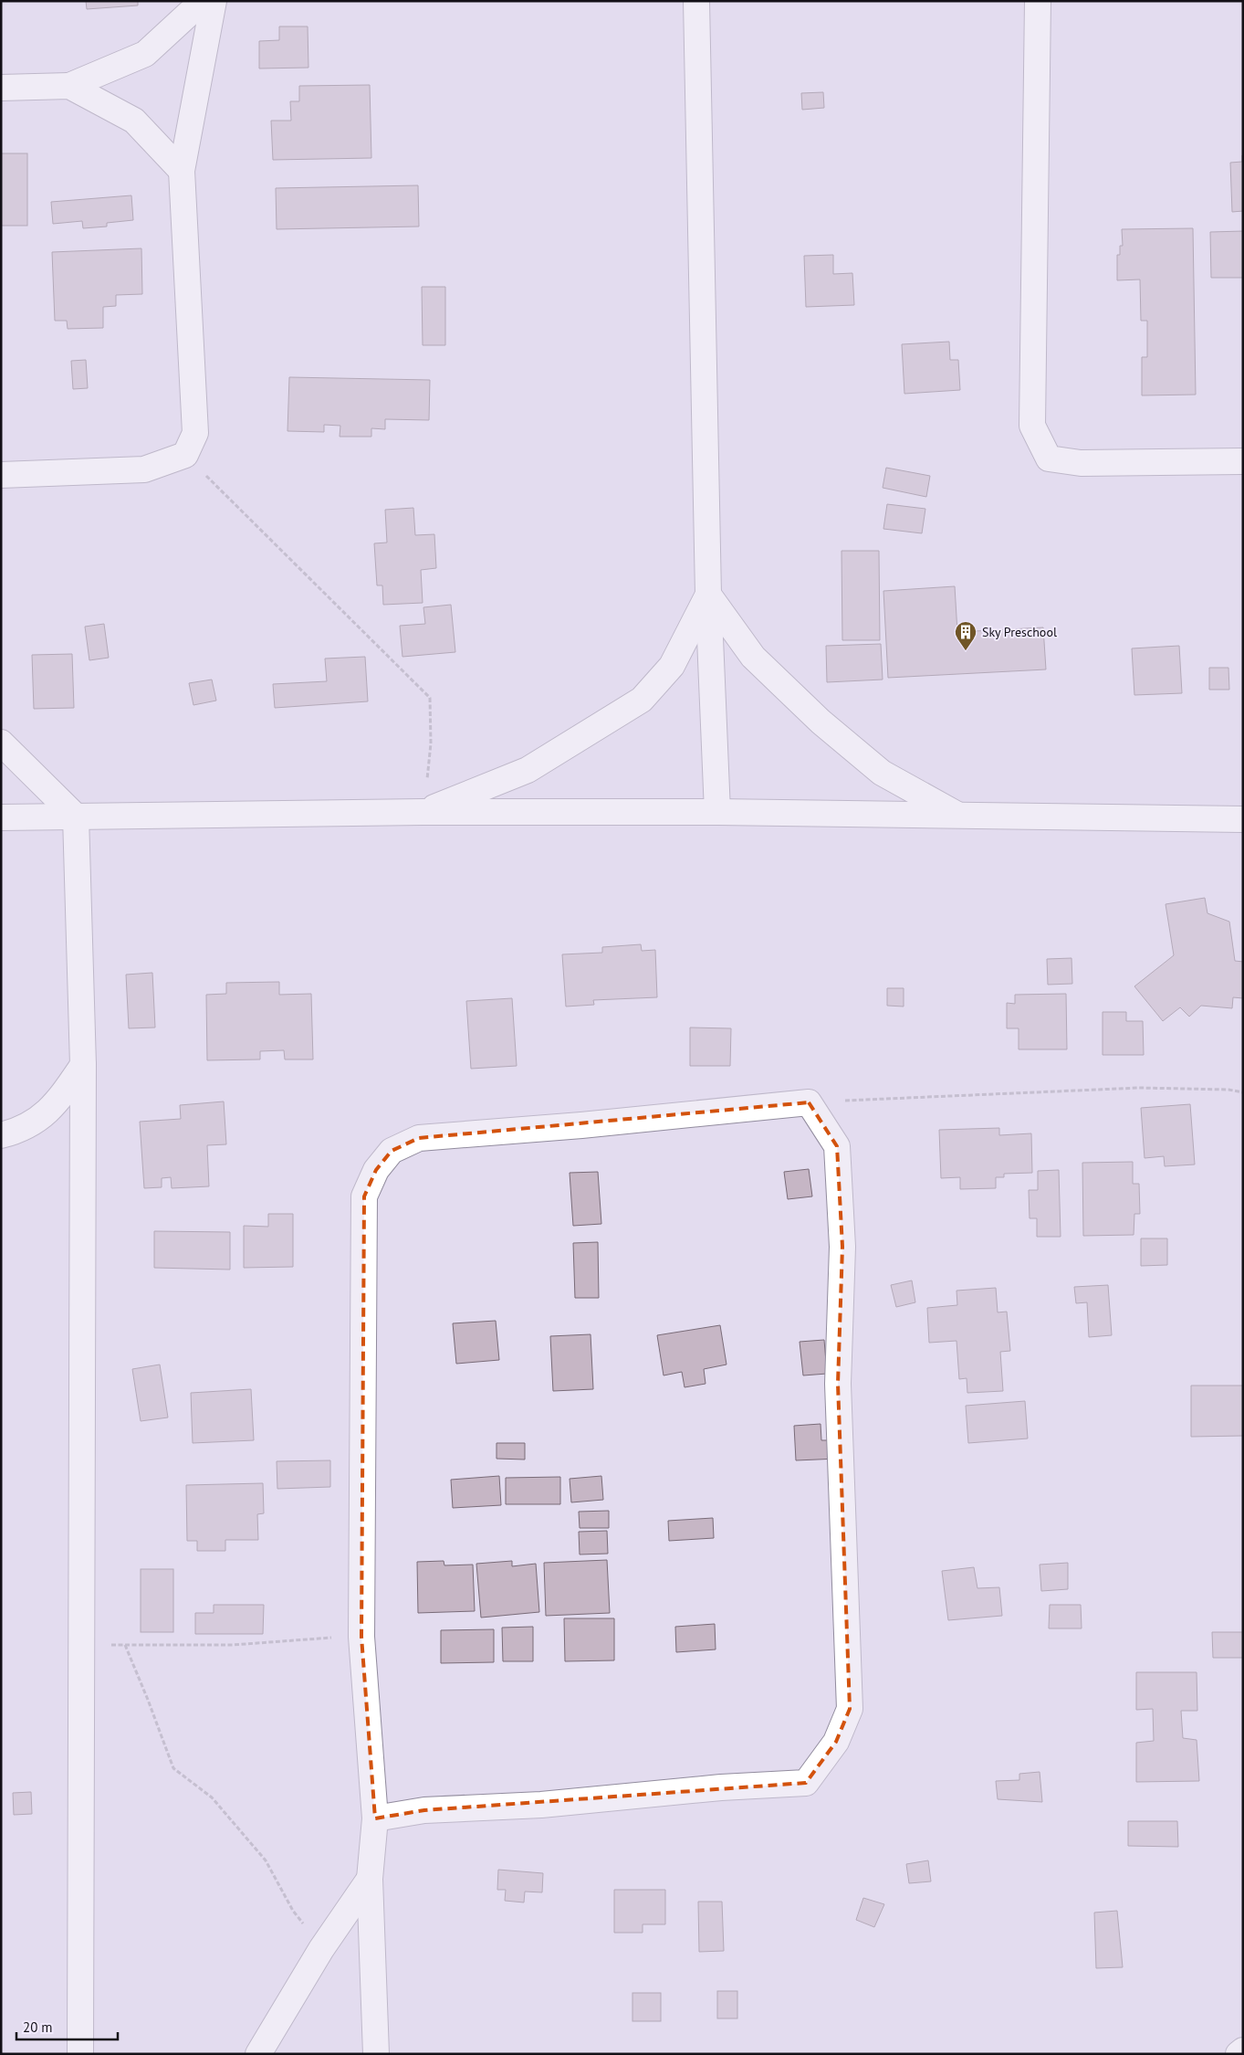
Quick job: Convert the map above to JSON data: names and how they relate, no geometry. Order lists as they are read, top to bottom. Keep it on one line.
{"places":{"building":["Sky Preschool"]},"scale_bar":"20 m"}
